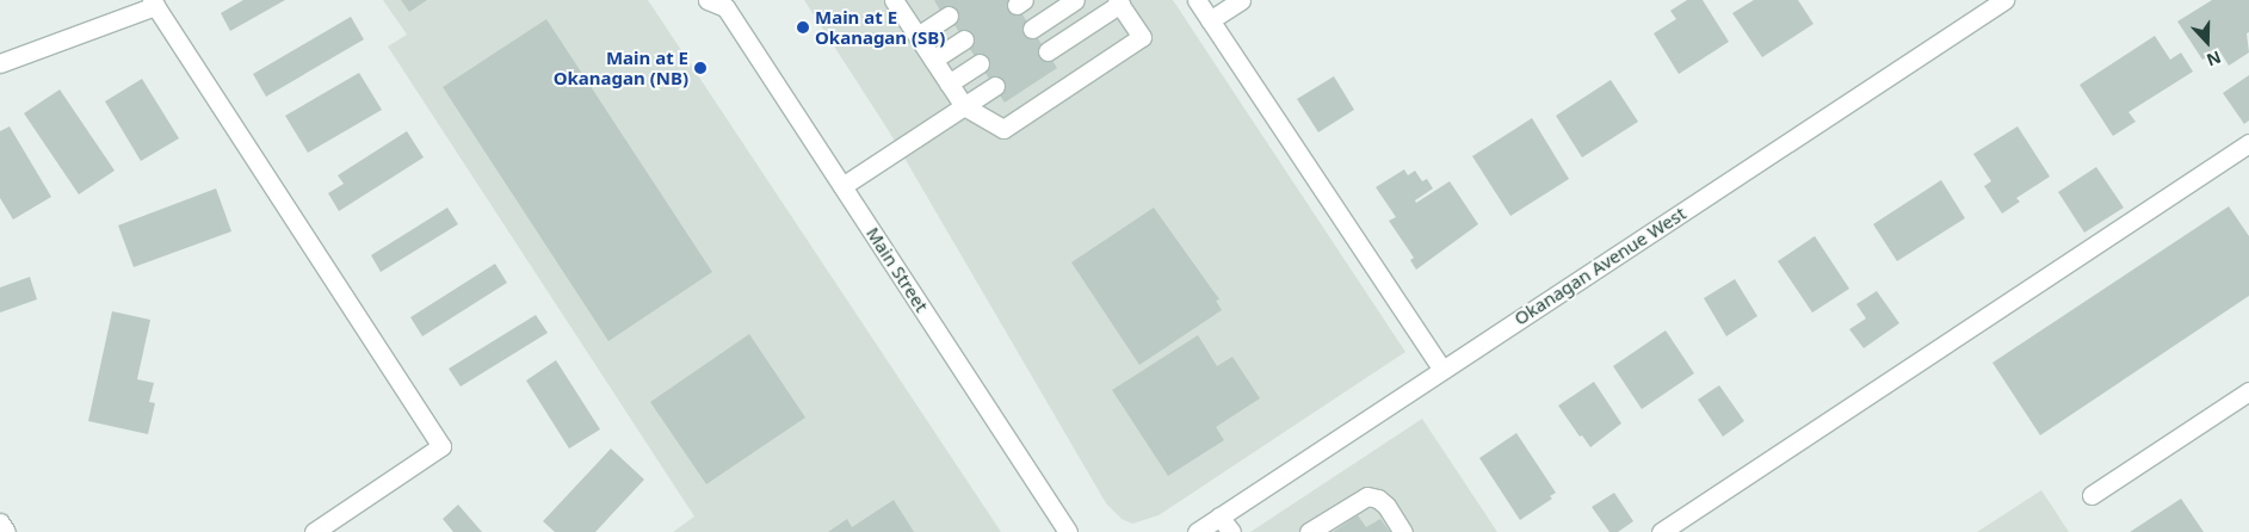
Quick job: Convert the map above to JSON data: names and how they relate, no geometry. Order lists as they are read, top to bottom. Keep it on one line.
{"streets":{"street":["Okanagan Avenue West","Main Street"]},"places":["Main at E Okanagan (SB)","Main at E Okanagan (NB)"],"north":"bottom"}
